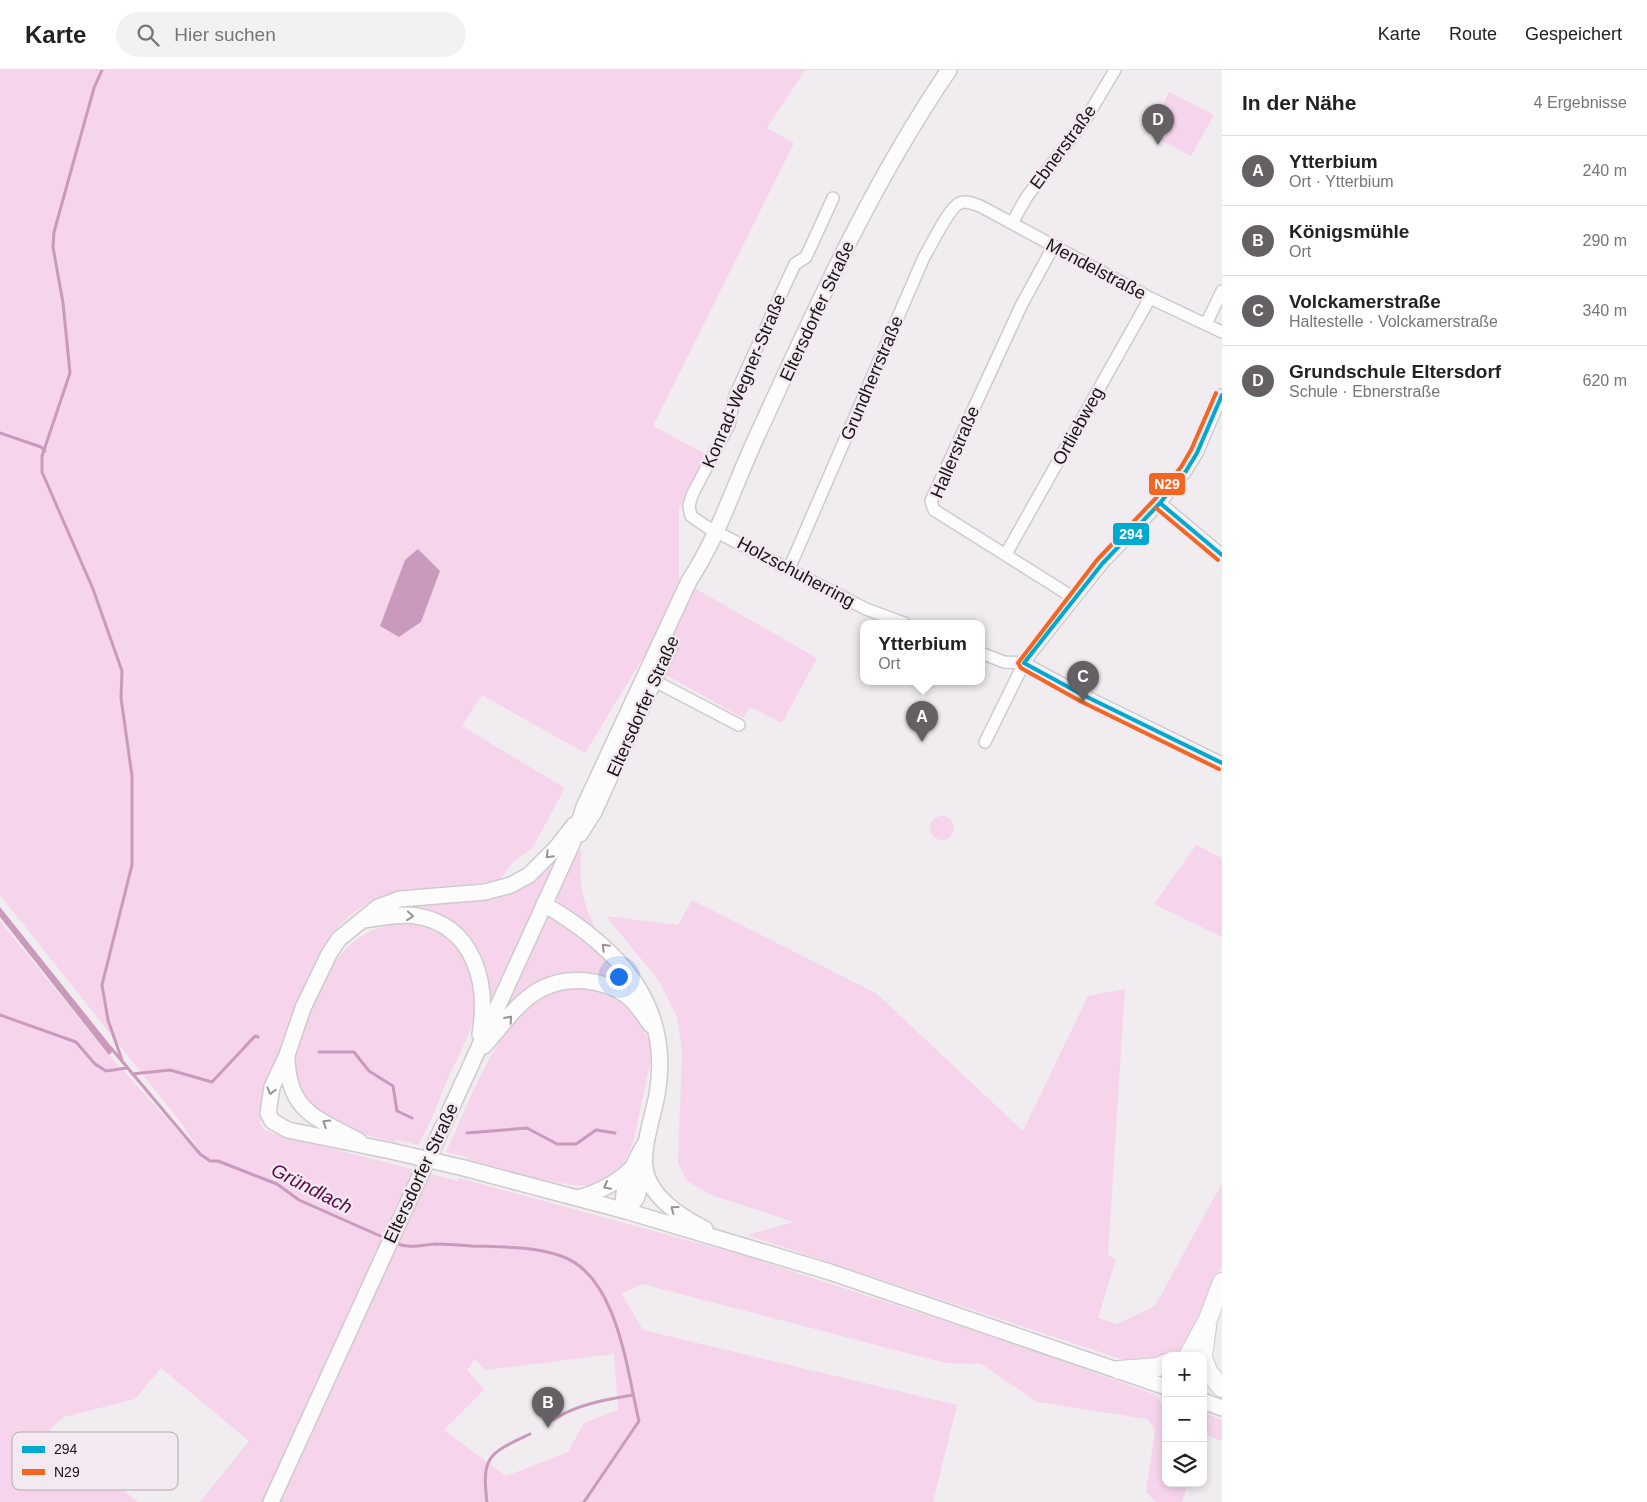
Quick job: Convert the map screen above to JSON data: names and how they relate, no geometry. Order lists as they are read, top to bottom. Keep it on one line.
{"streets":{"main road":["Eltersdorfer Straße"],"street":["Ebnerstraße","Mendelstraße","Grundherrstraße","Konrad-Wegner-Straße","Ortliebweg","Hallerstraße","Holzschuherring"]},"crossings":[["Ebnerstraße","Mendelstraße"],["Mendelstraße","Grundherrstraße"],["Mendelstraße","Ortliebweg"],["Mendelstraße","Hallerstraße"],["Eltersdorfer Straße","Konrad-Wegner-Straße"],["Eltersdorfer Straße","Holzschuherring"],["Grundherrstraße","Holzschuherring"],["Konrad-Wegner-Straße","Holzschuherring"],["Ortliebweg","Hallerstraße"]],"water":["Gründlach"],"lines":["transit line N29","transit line 294"],"legend":["294","N29"],"page":{"header":"Karte","search":"Hier suchen","nav":["Karte","Route","Gespeichert"],"heading":["In der Nähe","4 Ergebnisse"],"pins":["D","C","A","B"],"list":[{"mark":"A","name":"Ytterbium","note":"Ort · Ytterbium","value":"240 m"},{"mark":"B","name":"Königsmühle","note":"Ort","value":"290 m"},{"mark":"C","name":"Volckamerstraße","note":"Haltestelle · Volckamerstraße","value":"340 m"},{"mark":"D","name":"Grundschule Eltersdorf","note":"Schule · Ebnerstraße","value":"620 m"}],"popup":["Ytterbium","Ort"],"map_buttons":["+","−"]}}
